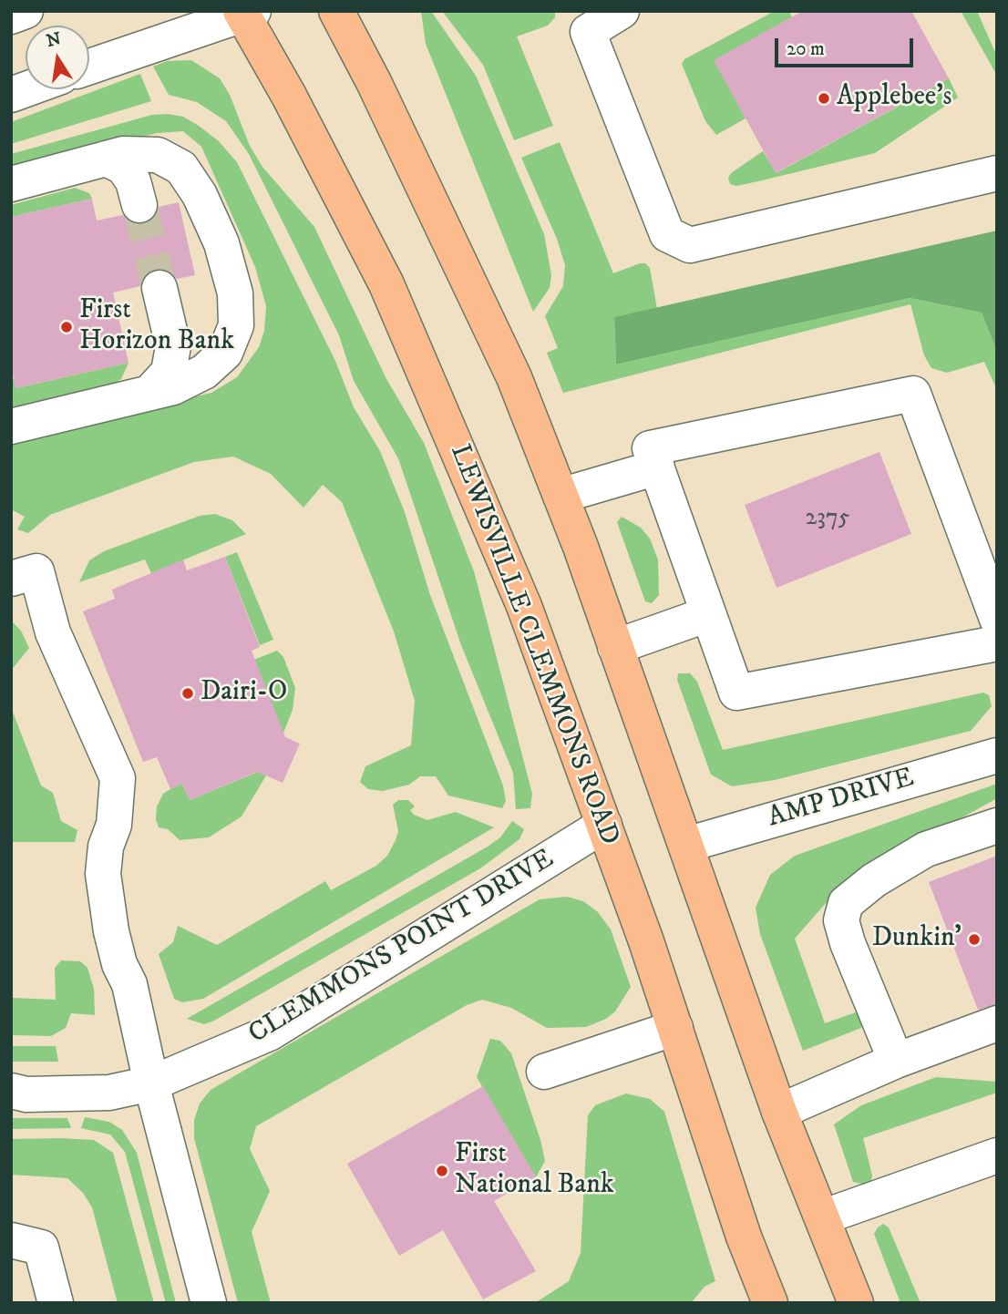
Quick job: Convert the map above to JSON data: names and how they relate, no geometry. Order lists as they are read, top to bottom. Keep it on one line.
{"streets":{"main road":["LEWISVILLE CLEMMONS ROAD"],"street":["AMP DRIVE","CLEMMONS POINT DRIVE"]},"crossings":[["LEWISVILLE CLEMMONS ROAD","CLEMMONS POINT DRIVE"]],"places":["Applebee's","First Horizon Bank","Dairi-O","Dunkin'","First National Bank"],"house_numbers":["2375"],"scale_bar":"20 m","north":"top"}
